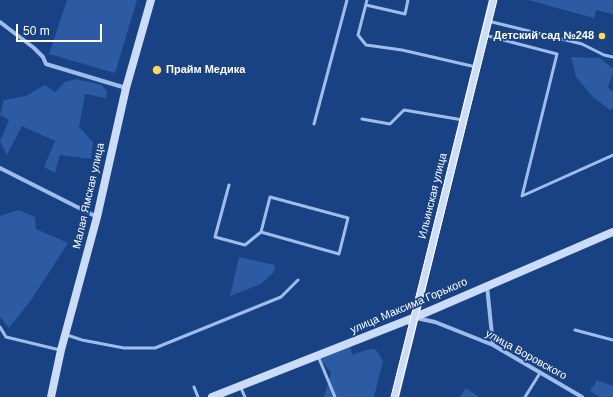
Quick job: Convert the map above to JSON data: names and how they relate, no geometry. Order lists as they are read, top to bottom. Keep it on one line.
{"streets":{"street":["Малая Ямская улица","Ильинская улица","улица Максима Горького","улица Воровского"]},"crossings":[["Ильинская улица","улица Максима Горького"],["Ильинская улица","улица Воровского"],["улица Максима Горького","улица Воровского"]],"places":["Детский сад №248","Прайм Медика"],"scale_bar":"50 m"}
